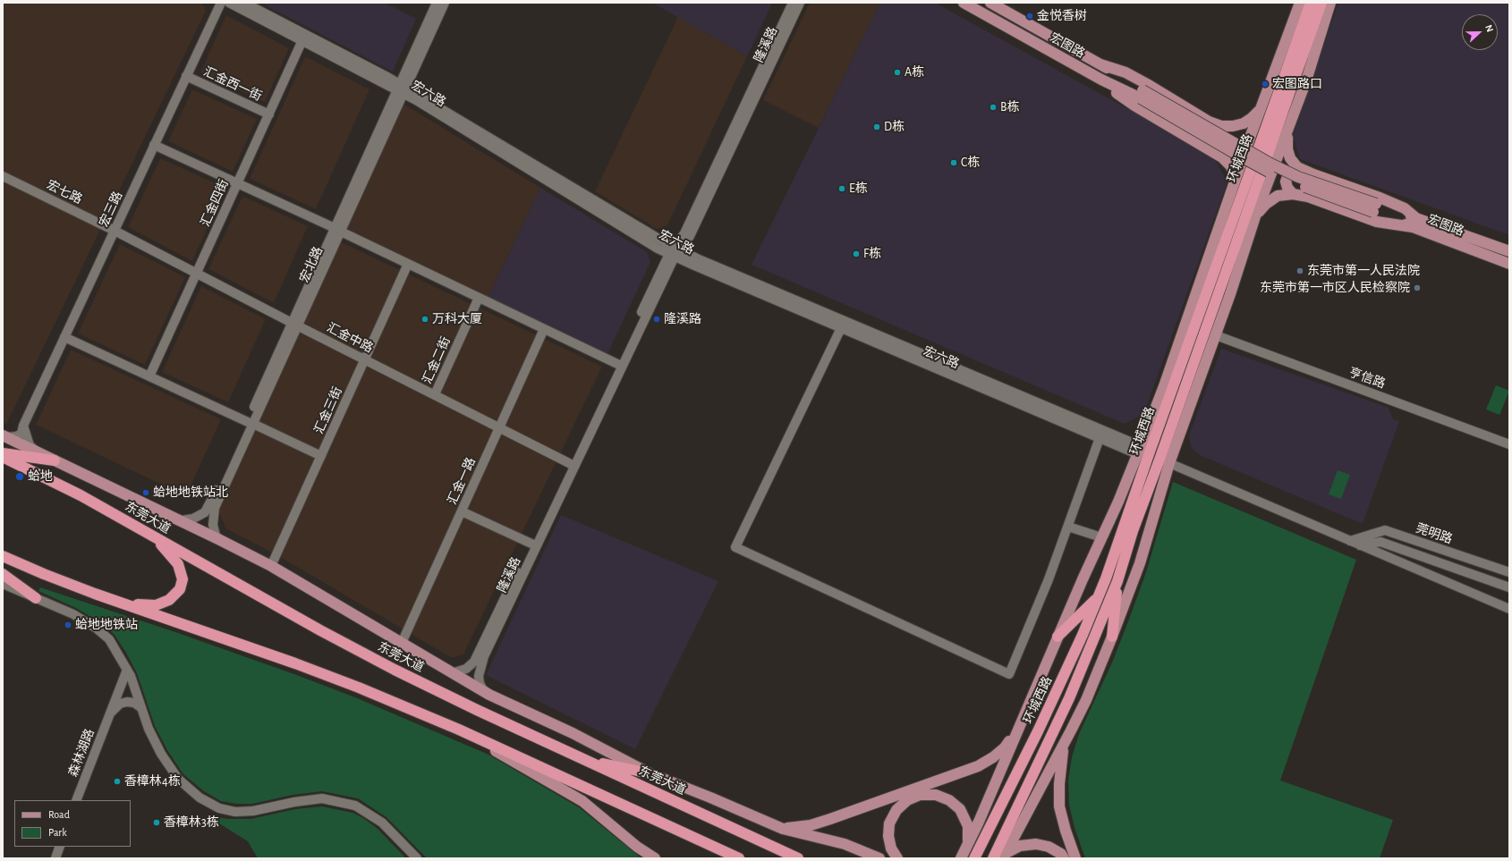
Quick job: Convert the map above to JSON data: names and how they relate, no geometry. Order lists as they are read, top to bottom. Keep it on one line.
{"streets":{"highway":["环城西路","东莞大道"],"main road":["宏图路"],"street":["隆溪路","汇金西一街","宏六路","宏七路","汇金四街","宏三路","宏北路","汇金中路","汇金二街","亨信路","汇金三街","汇金一路","莞明路","森林湖路"]},"crossings":[["隆溪路","宏六路"],["隆溪路","汇金中路"],["汇金西一街","汇金四街"],["汇金西一街","宏三路"],["宏六路","汇金四街"],["宏六路","宏北路"],["宏七路","宏三路"],["宏七路","汇金中路"],["汇金四街","汇金中路"],["宏三路","汇金中路"],["宏北路","汇金中路"],["汇金中路","汇金二街"],["汇金中路","汇金三街"],["汇金中路","汇金一路"]],"places":["金悦香树","A栋","宏图路口","B栋","D栋","C栋","E栋","F栋","东莞市第一人民法院","东莞市第一市区人民检察院","万科大厦","隆溪路","蛤地","蛤地地铁站北","蛤地地铁站","香樟林4栋","香樟林3栋"],"legend":["Road","Park"],"north":"right"}
